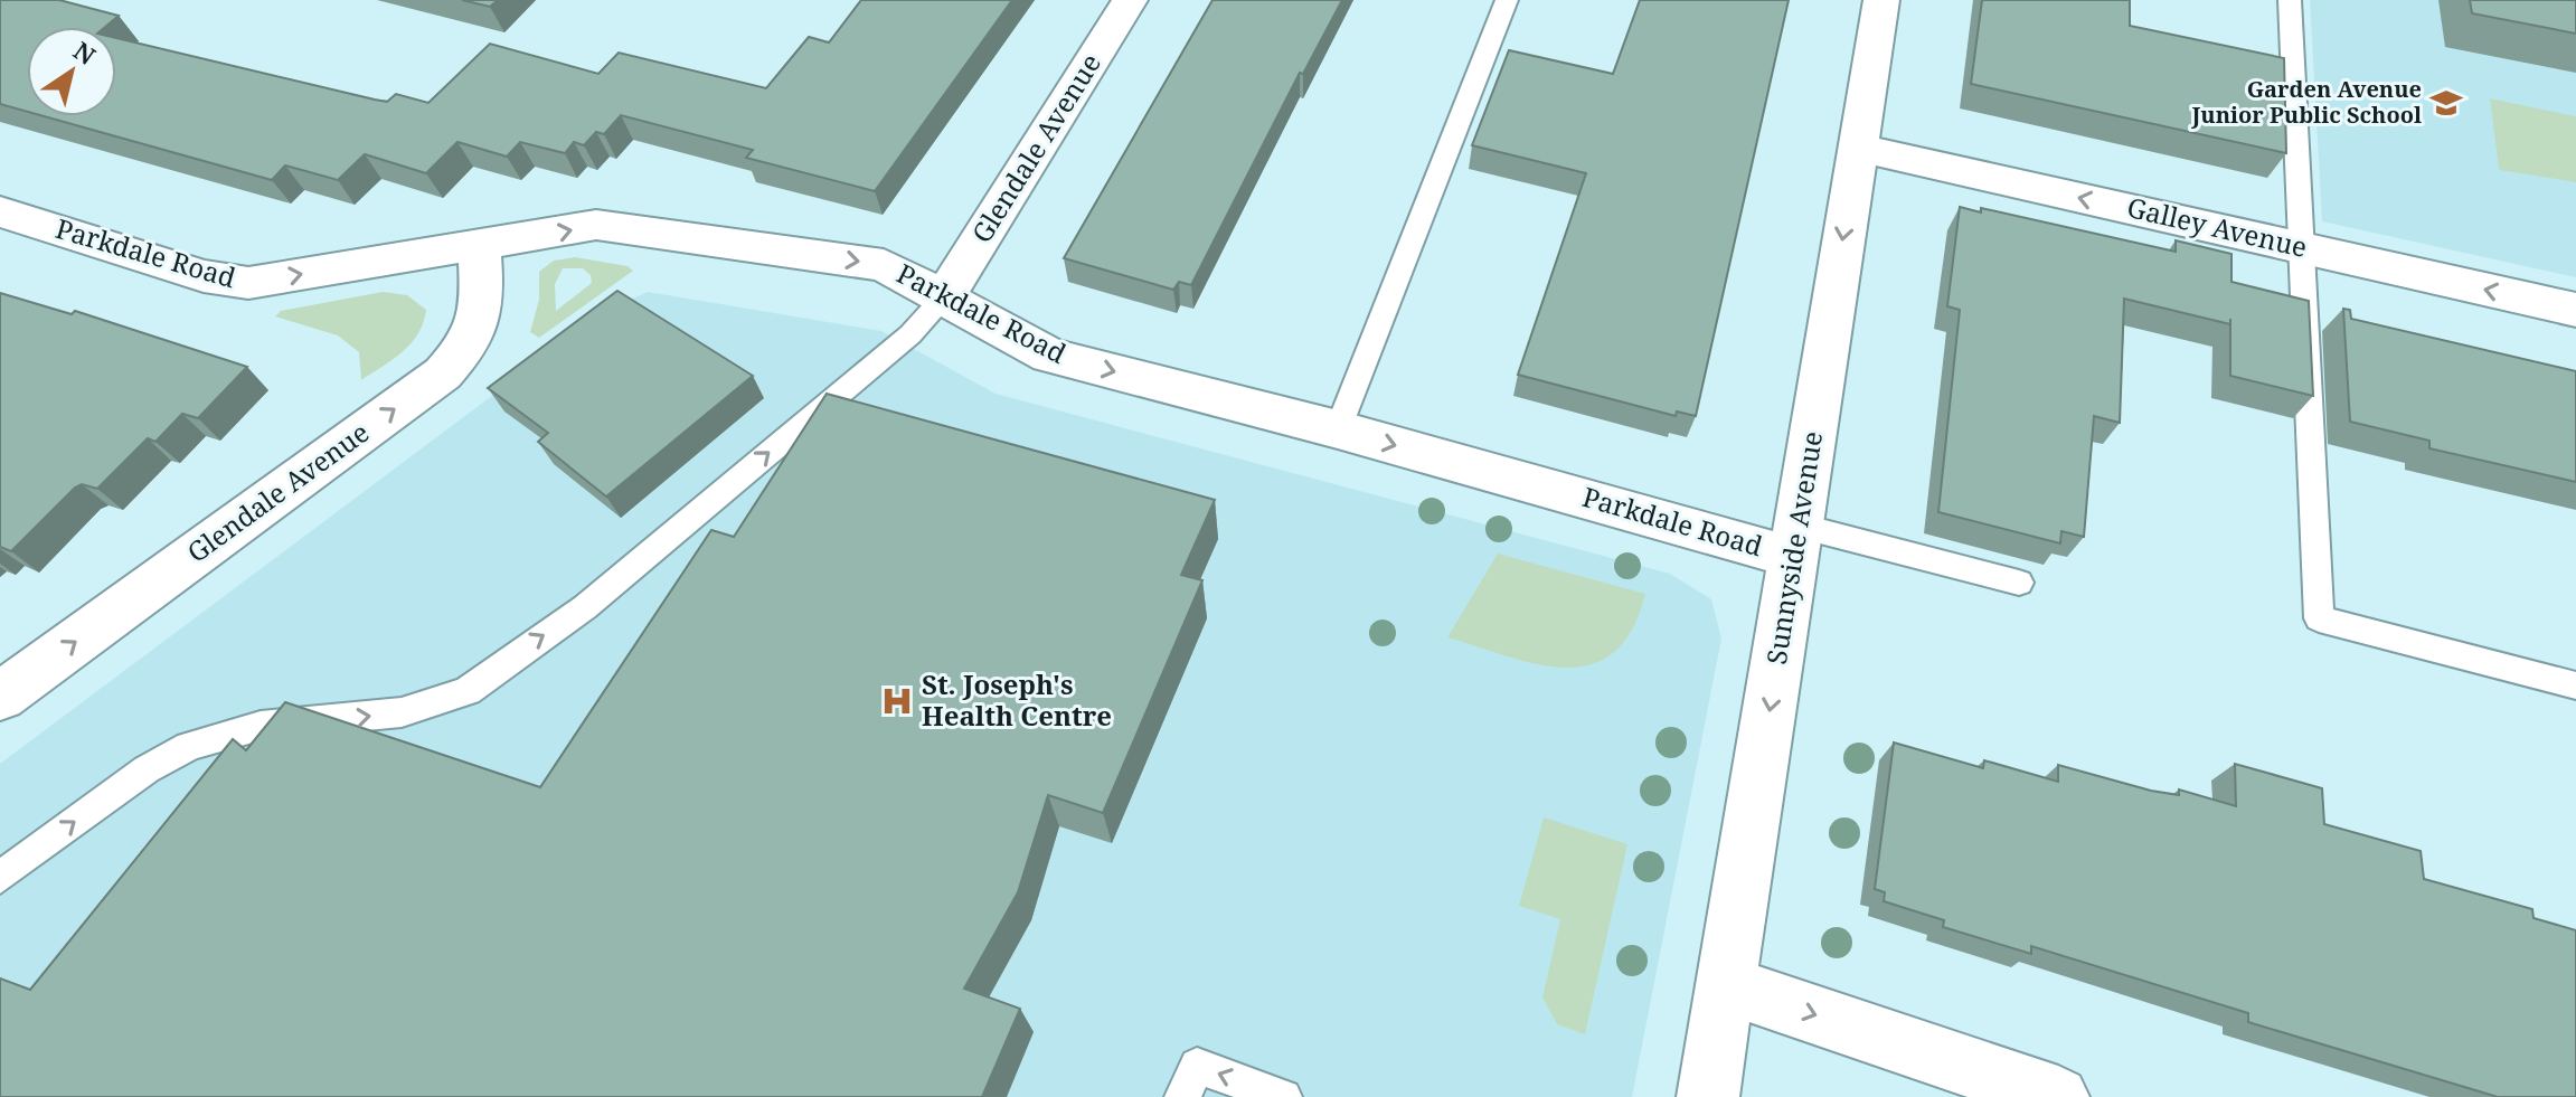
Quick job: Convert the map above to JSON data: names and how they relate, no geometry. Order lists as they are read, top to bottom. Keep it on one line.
{"streets":{"street":["Glendale Avenue","Galley Avenue","Parkdale Road","Sunnyside Avenue"]},"crossings":[["Glendale Avenue","Parkdale Road"],["Galley Avenue","Sunnyside Avenue"],["Parkdale Road","Sunnyside Avenue"]],"one_way":["Glendale Avenue","Galley Avenue","Parkdale Road","Sunnyside Avenue"],"places":{"school or university":["Garden Avenue Junior Public School"],"hospital":["St. Joseph's Health Centre"]},"north":"top right"}
